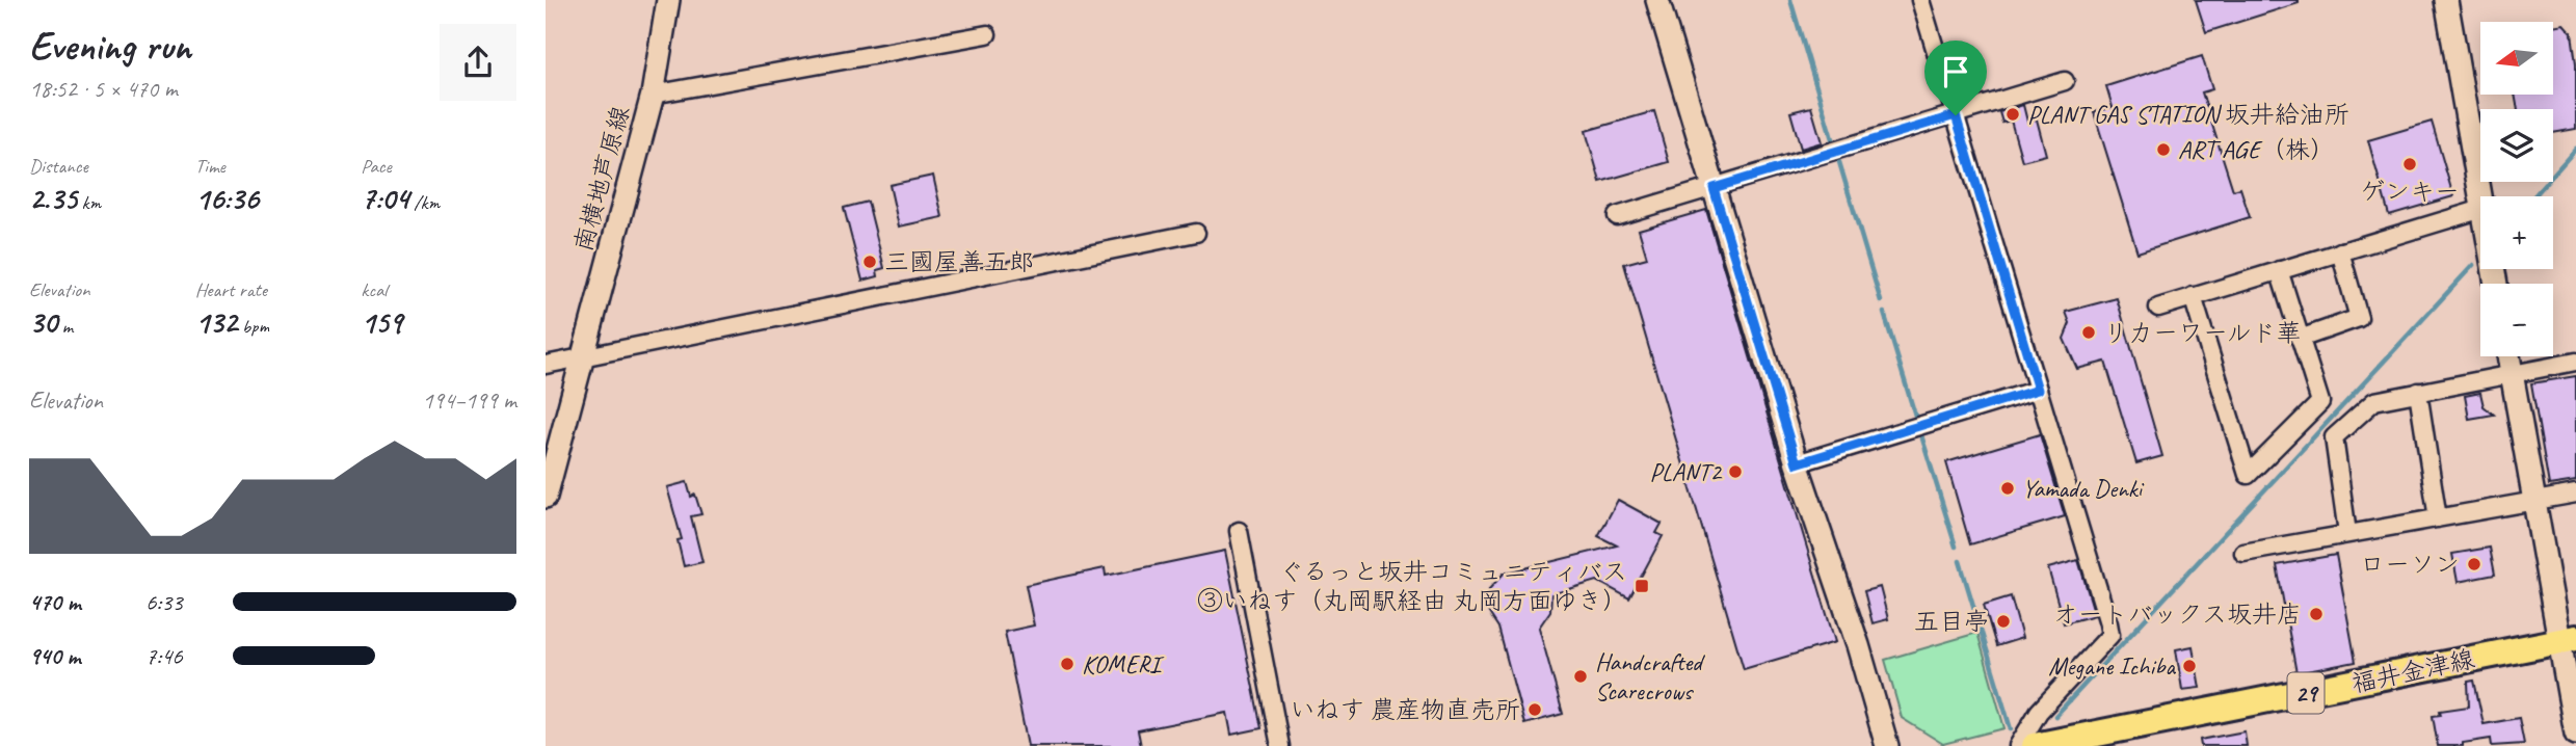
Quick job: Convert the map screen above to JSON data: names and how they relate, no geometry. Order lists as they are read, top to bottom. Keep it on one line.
{"streets":{"main road":["南横地芦原線","福井金津線","29"]},"places":{"other":["PLANT GAS STATION 坂井給油所","ART AGE（株）","ゲンキー","三國屋善五郎","リカーワールド華","PLANT2","Yamada Denki","ローソン","オートバックス坂井店","五目亭","KOMERI","Megane Ichiba","Handcrafted Scarecrows","いねす 農産物直売所"],"transit":["ぐるっと坂井コミュニティバス ③いねす（丸岡駅経由 丸岡方面ゆき）"]},"north":"left","page":{"heading":["Evening run","18:52 · 5 × 470 m"],"map_buttons":["+","−"],"stats":[["Distance","2.35 km"],["Time","16:36"],["Pace","7:04 /km"],["Elevation","30 m"],["Heart rate","132 bpm"],["kcal","159"]],"chart":["Elevation","194–199 m"],"list":[{"name":"470 m","note":"6:33"},{"name":"940 m","note":"7:46"}]}}
